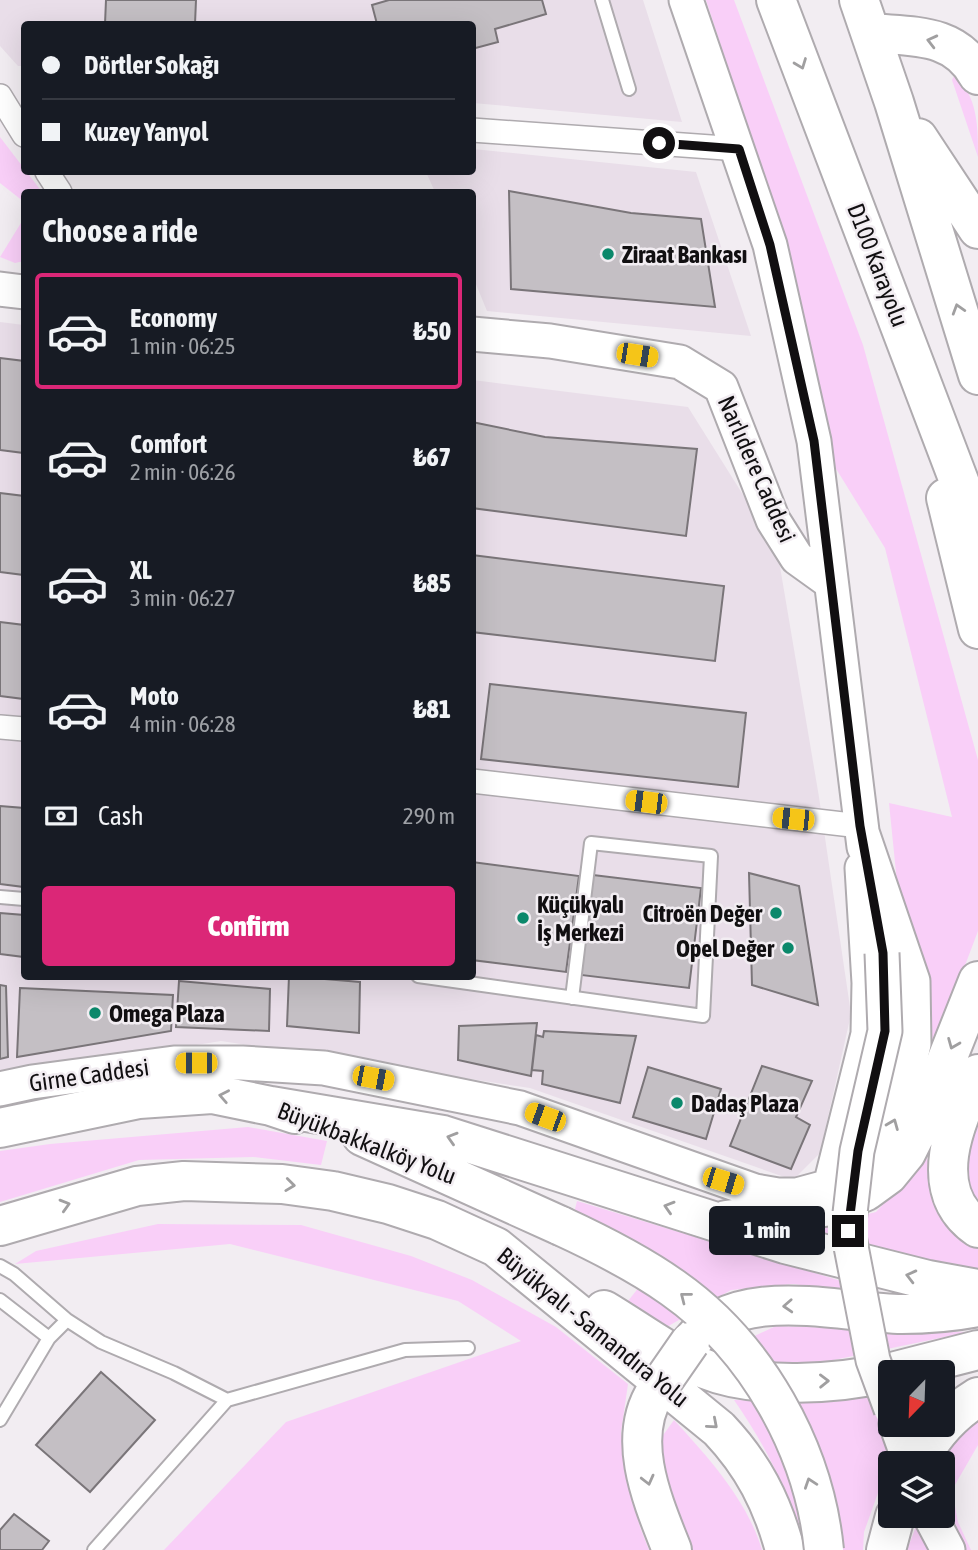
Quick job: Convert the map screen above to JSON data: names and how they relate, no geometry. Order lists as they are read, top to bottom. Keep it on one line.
{"streets":{"highway":["D100 Karayolu","Büyükbakkalköy Yolu","Büyükyalı - Samandıra Yolu"],"street":["Narlıdere Caddesi","Girne Caddesi"]},"places":["Ziraat Bankası","Citroën Değer","Küçükyalı İş Merkezi","Opel Değer","Omega Plaza","Dadaş Plaza"],"north":"bottom left","page":{"banner":["Dörtler Sokağı","Kuzey Yanyol"],"heading":"Choose a ride","list":[{"name":"Economy","note":"1 min · 06:25","value":"₺50"},{"name":"Comfort","note":"2 min · 06:26","value":"₺67"},{"name":"XL","note":"3 min · 06:27","value":"₺85"},{"name":"Moto","note":"4 min · 06:28","value":"₺81"}],"pay":["Cash","290 m"],"buttons":"Confirm","bubble":"1 min"}}
